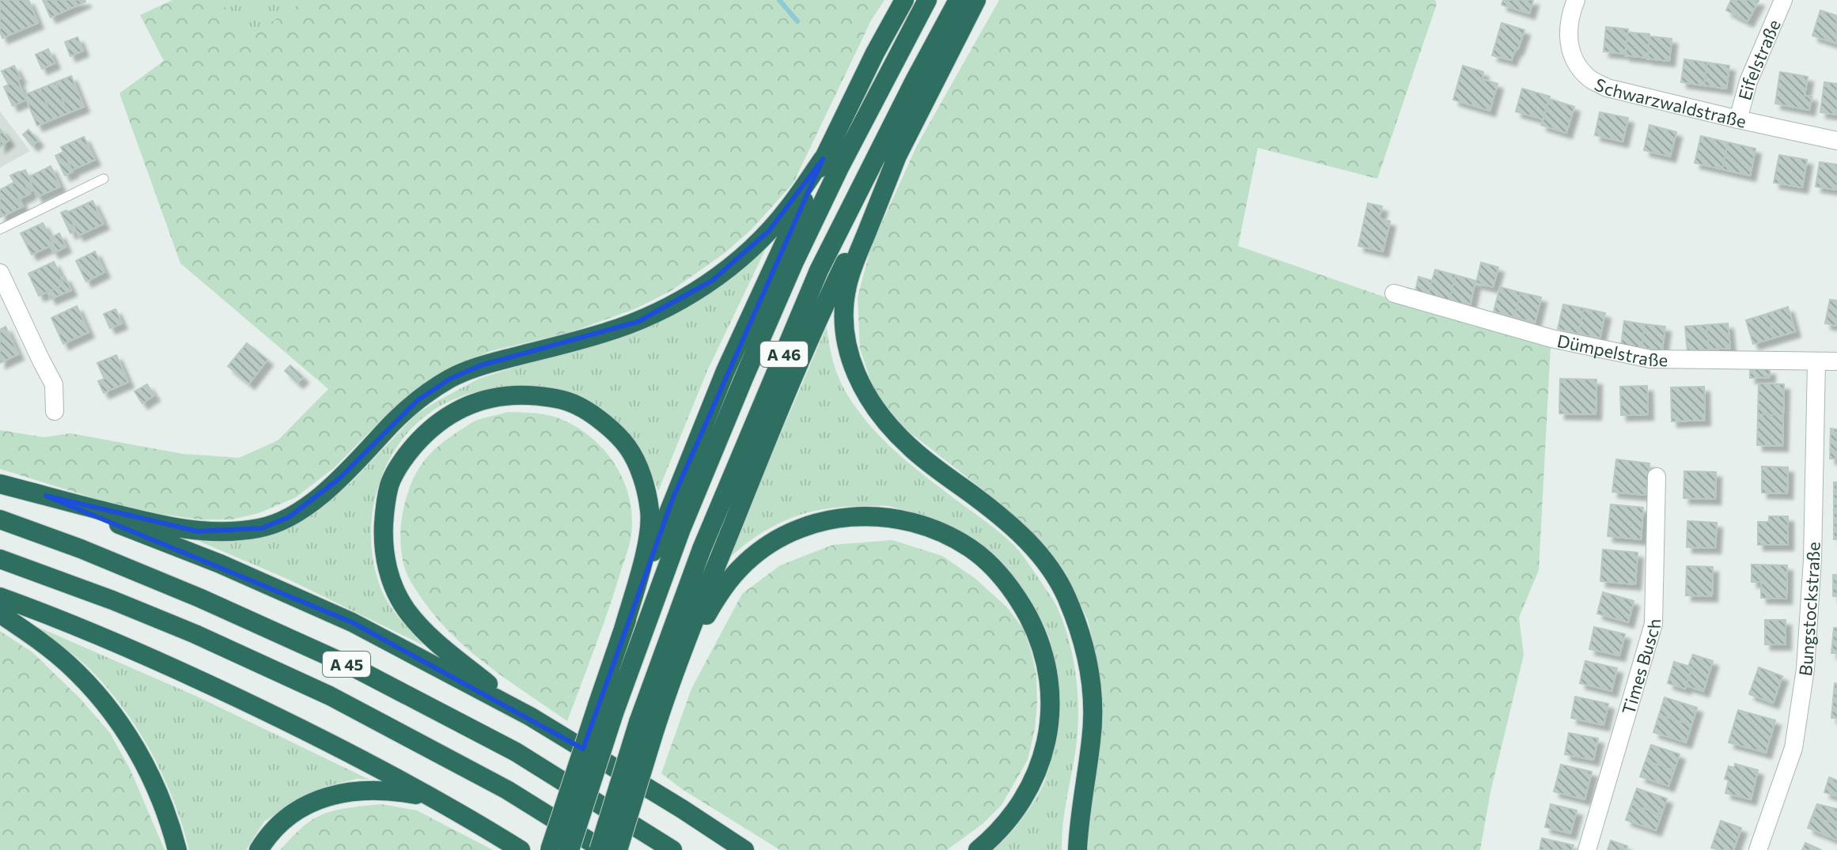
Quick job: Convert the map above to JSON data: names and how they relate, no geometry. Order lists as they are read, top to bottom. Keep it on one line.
{"streets":{"highway":["A 46","A 45"],"street":["Eifelstraße","Schwarzwaldstraße","Dümpelstraße","Bungstockstraße","Times Busch"]},"crossings":[["Eifelstraße","Schwarzwaldstraße"],["Dümpelstraße","Bungstockstraße"]]}
